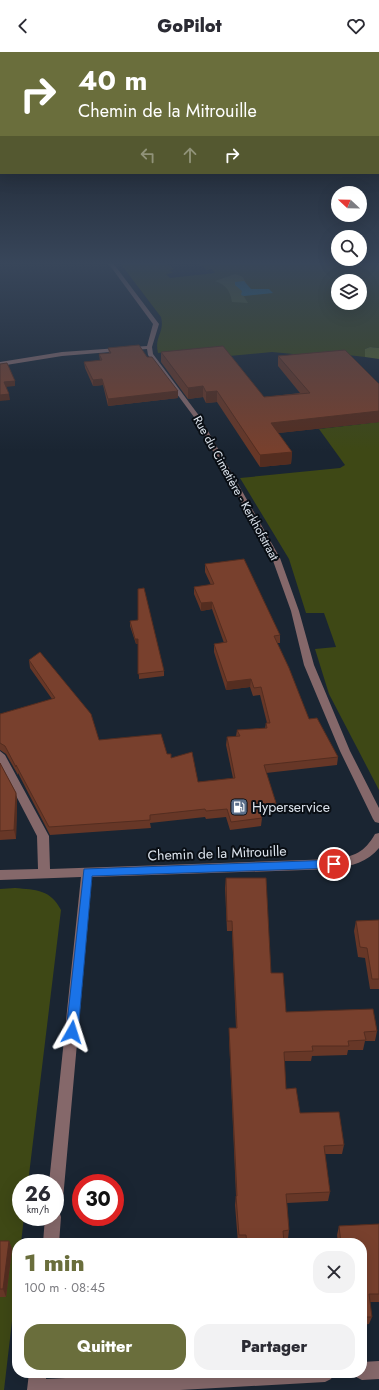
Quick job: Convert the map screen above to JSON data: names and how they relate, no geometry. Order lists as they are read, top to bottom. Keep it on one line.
{"streets":{"street":["Rue du Cimetière - Kerkhofstraat","Chemin de la Mitrouille"]},"places":{"fuel station":["Hyperservice"]},"north":"left","page":{"header":"GoPilot","turn":["40 m","Chemin de la Mitrouille"],"speed":"26 km/h","limit":"30","heading":["1 min","100 m · 08:45"],"buttons":["Quitter","Partager"]}}
